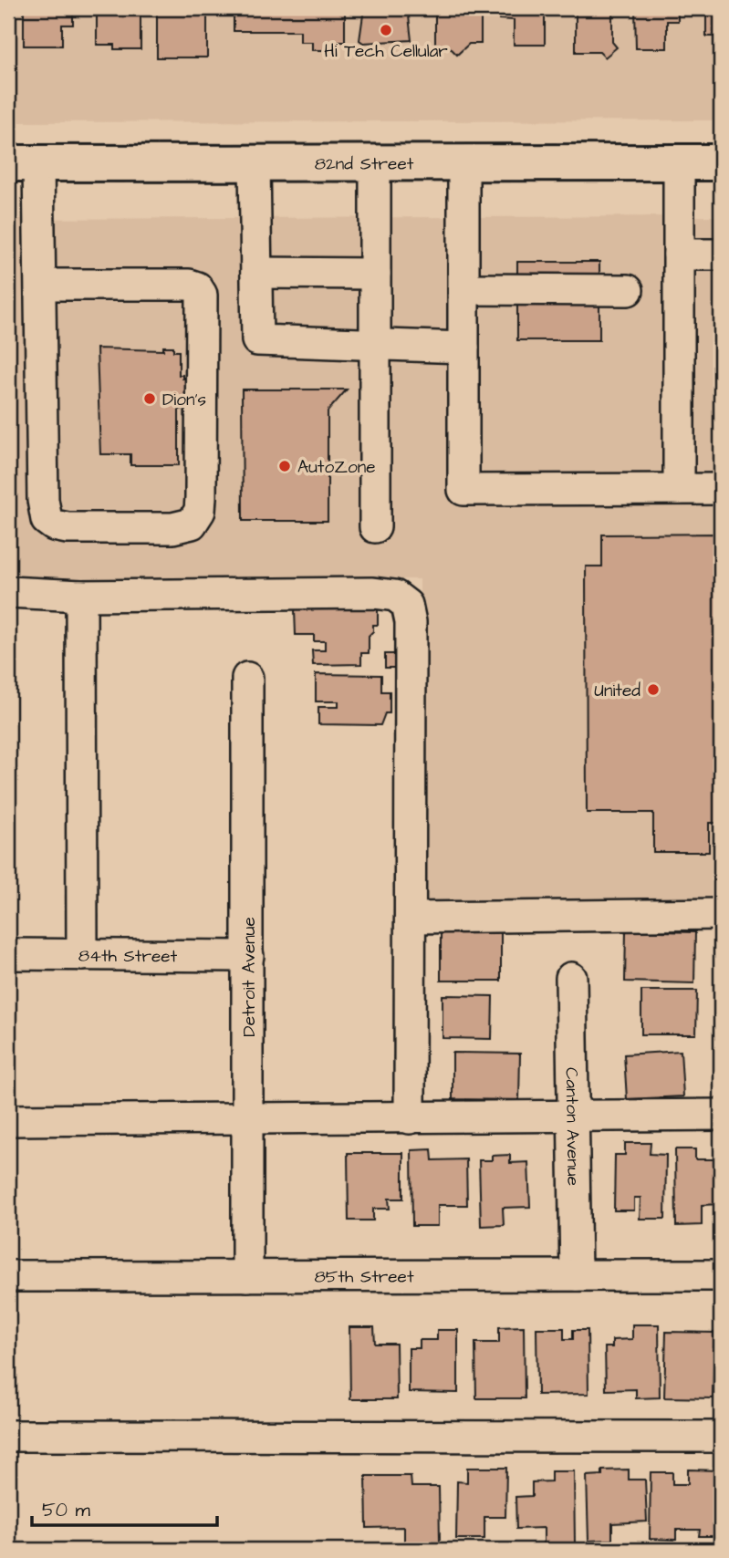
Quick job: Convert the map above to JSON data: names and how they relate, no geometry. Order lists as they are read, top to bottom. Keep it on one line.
{"streets":{"main road":["82nd Street"],"street":["84th Street","Detroit Avenue","Canton Avenue","85th Street"]},"crossings":[["84th Street","Detroit Avenue"],["Detroit Avenue","85th Street"],["Canton Avenue","85th Street"]],"places":["Hi Tech Cellular","Dion's","AutoZone","United"],"scale_bar":"50 m"}
